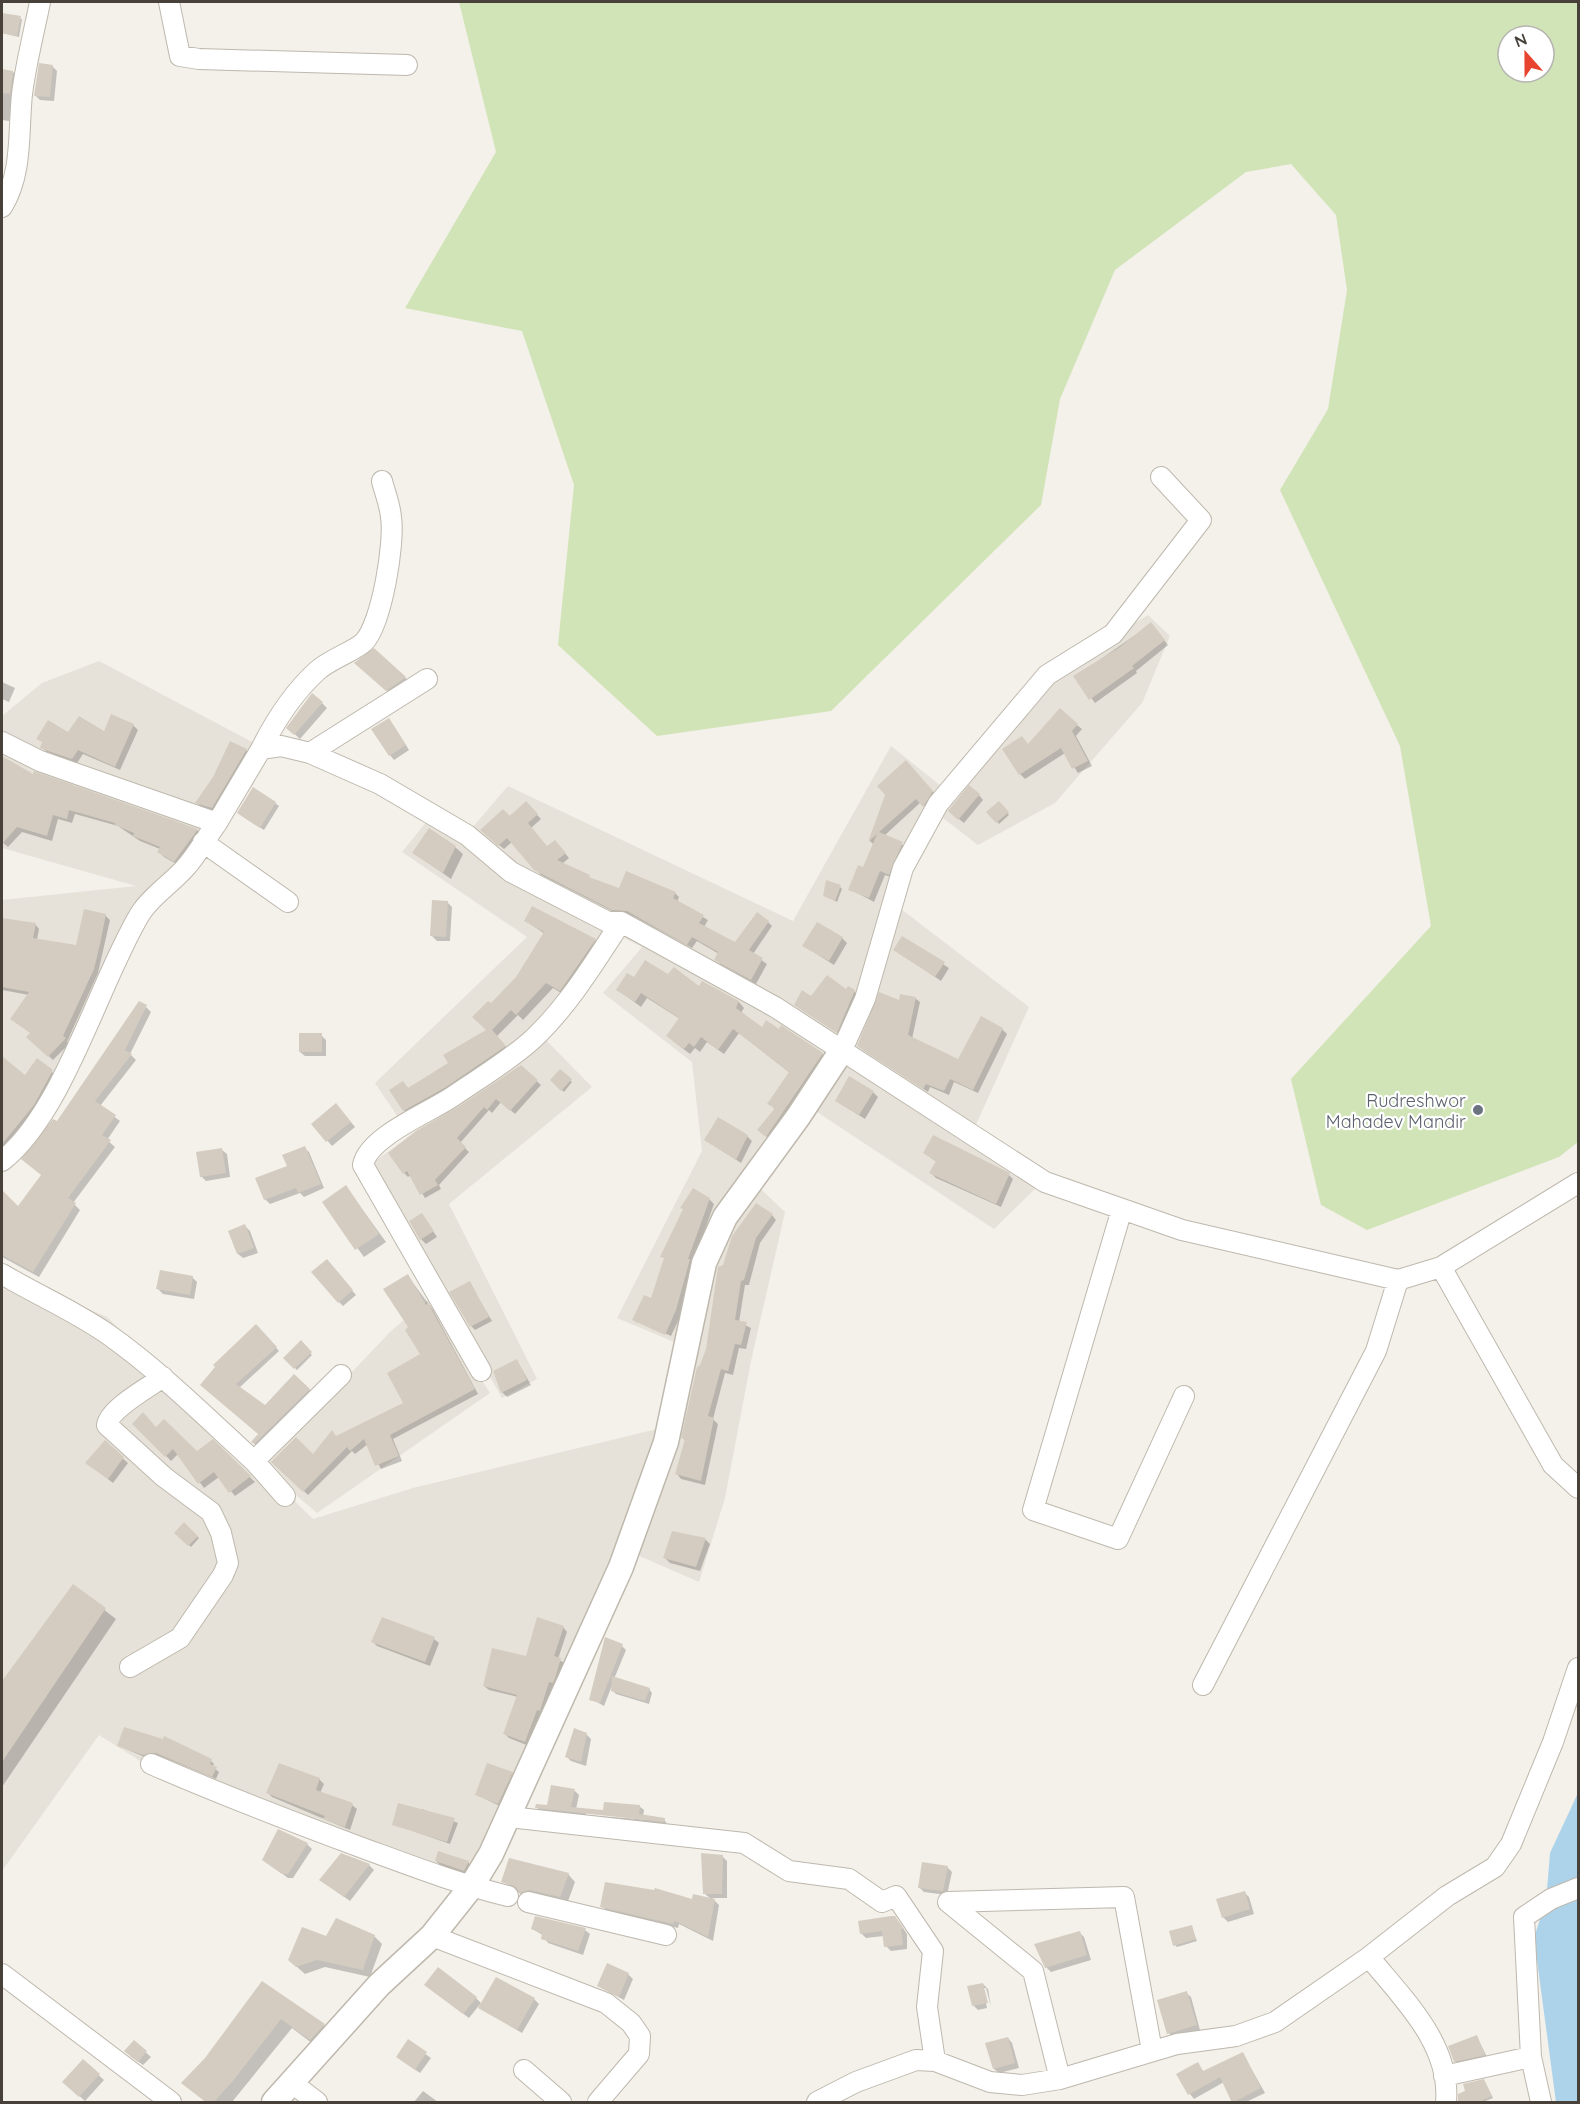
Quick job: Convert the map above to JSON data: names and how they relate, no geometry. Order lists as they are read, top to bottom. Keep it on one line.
{"places":["Rudreshwor Mahadev Mandir"],"north":"top"}
